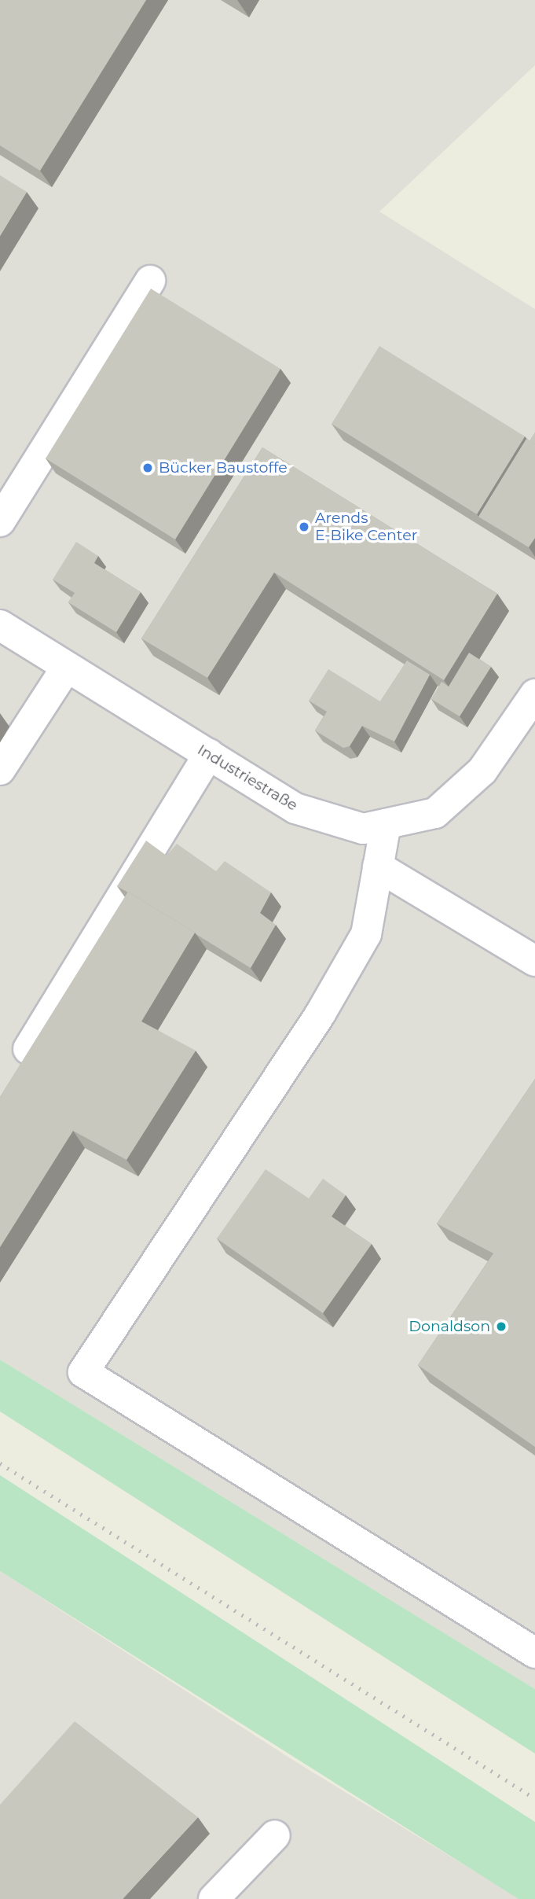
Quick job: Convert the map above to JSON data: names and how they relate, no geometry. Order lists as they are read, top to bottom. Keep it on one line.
{"streets":{"street":["Industriestraße"]},"places":["Bücker Baustoffe","Arends E-Bike Center","Donaldson"]}
